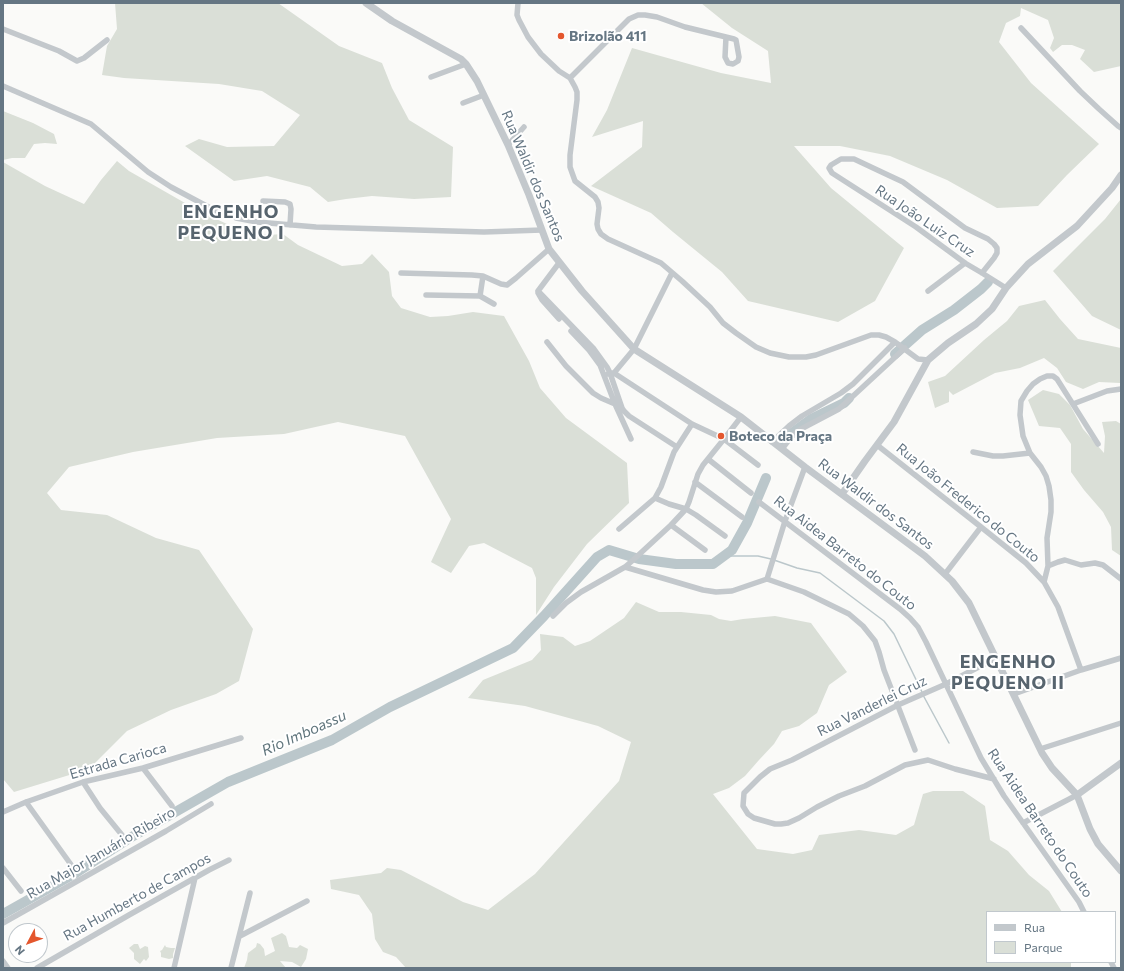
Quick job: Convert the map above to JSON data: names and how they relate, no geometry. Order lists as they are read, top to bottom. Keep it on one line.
{"streets":{"street":["Rua Waldir dos Santos","Rua João Luiz Cruz","Rua João Frederico do Couto","Rua Aidea Barreto do Couto","Rua Vanderlei Cruz","Estrada Carioca","Rua Major Januário Ribeiro","Rua Humberto de Campos"]},"crossings":[["Rua Waldir dos Santos","Rua Vanderlei Cruz"],["Rua Aidea Barreto do Couto","Rua Vanderlei Cruz"]],"districts":["ENGENHO PEQUENO I","ENGENHO PEQUENO II"],"water":["Rio Imboassu"],"places":["Brizolão 411","Boteco da Praça"],"legend":["Rua","Parque"],"north":"bottom left"}
